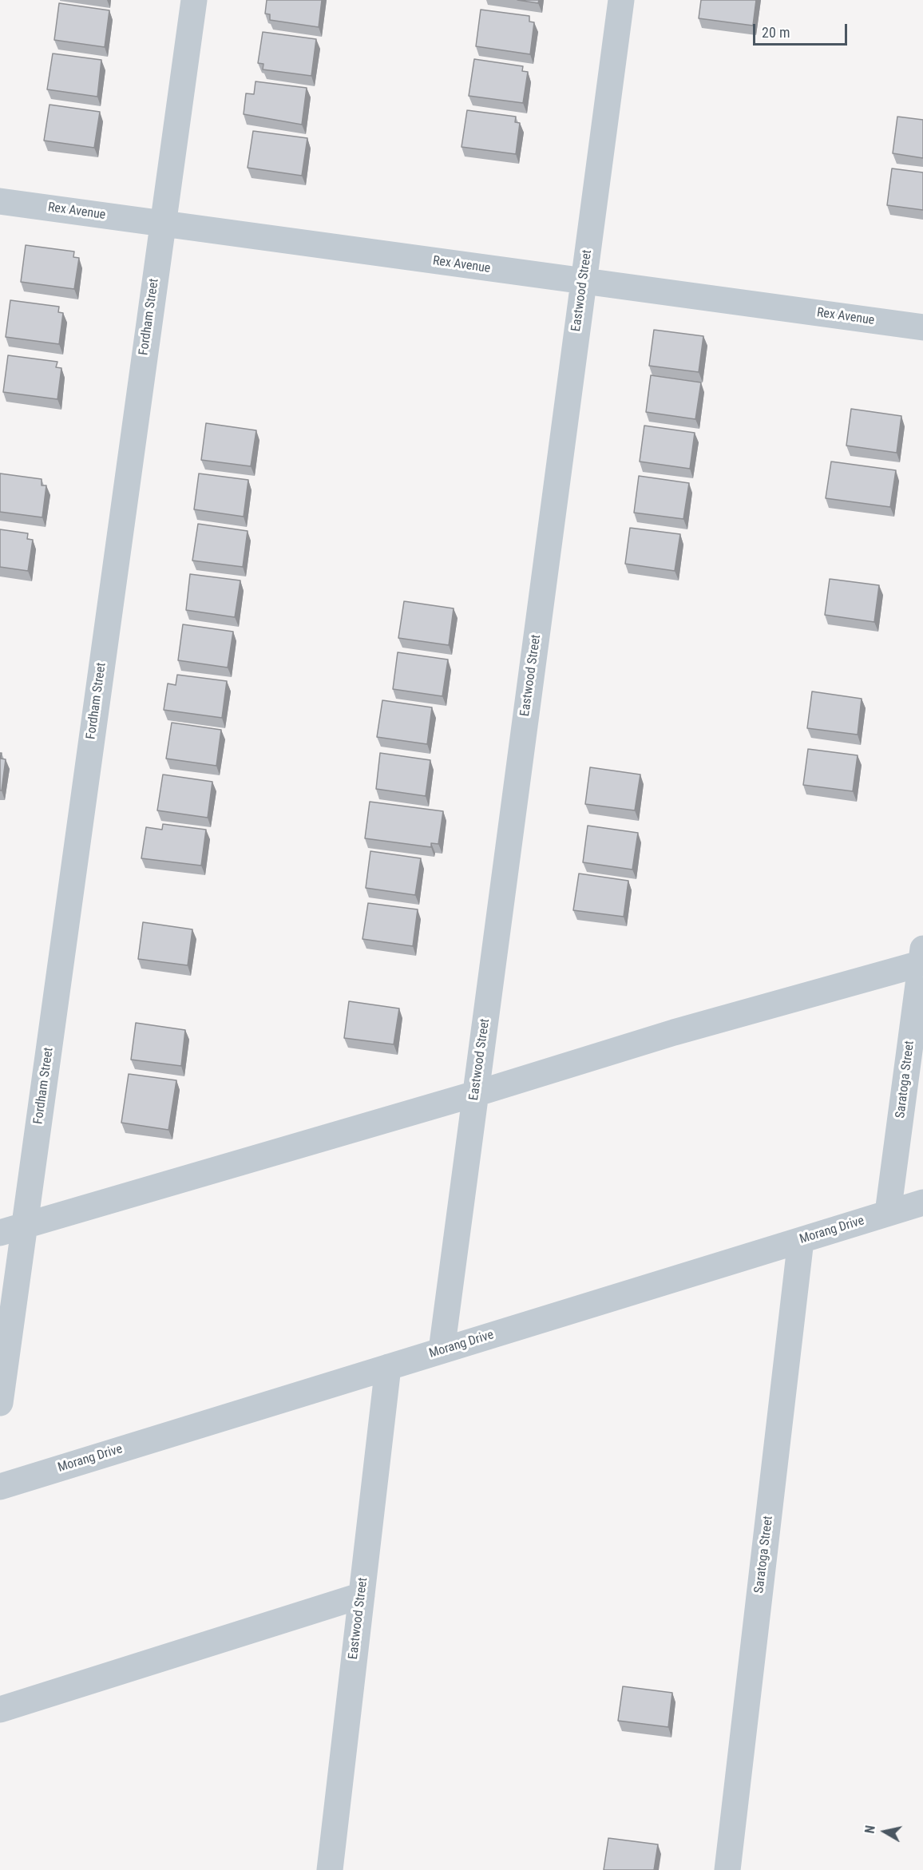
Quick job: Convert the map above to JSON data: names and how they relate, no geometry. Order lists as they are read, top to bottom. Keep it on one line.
{"streets":{"street":["Rex Avenue","Eastwood Street","Fordham Street","Saratoga Street","Morang Drive"]},"crossings":[["Rex Avenue","Eastwood Street"],["Rex Avenue","Fordham Street"],["Eastwood Street","Morang Drive"],["Saratoga Street","Morang Drive"]],"scale_bar":"20 m","north":"left"}
